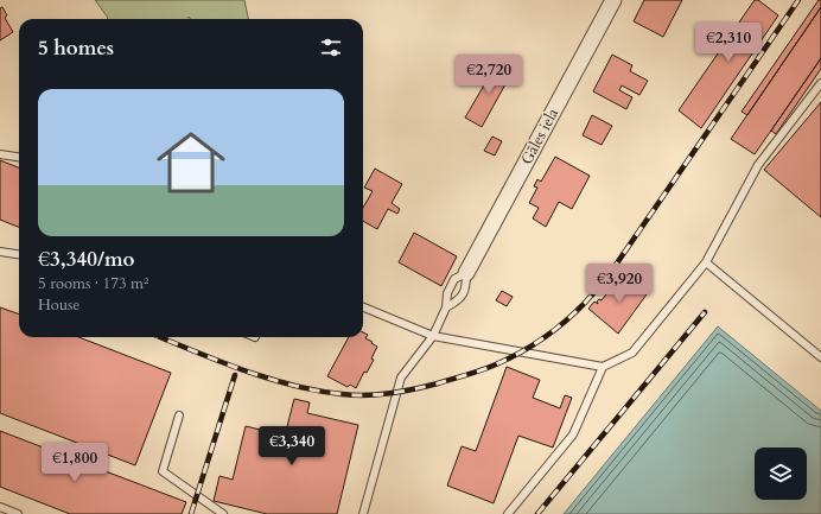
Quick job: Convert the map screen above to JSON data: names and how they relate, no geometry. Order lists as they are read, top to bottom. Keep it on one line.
{"streets":{"street":["Gāles iela"]},"page":{"heading":"5 homes","price":["€2,310","€2,720","€3,920","€3,340","€1,800"],"list":[{"name":"€3,340/mo","note":"5 rooms · 173 m² · House"}]}}
